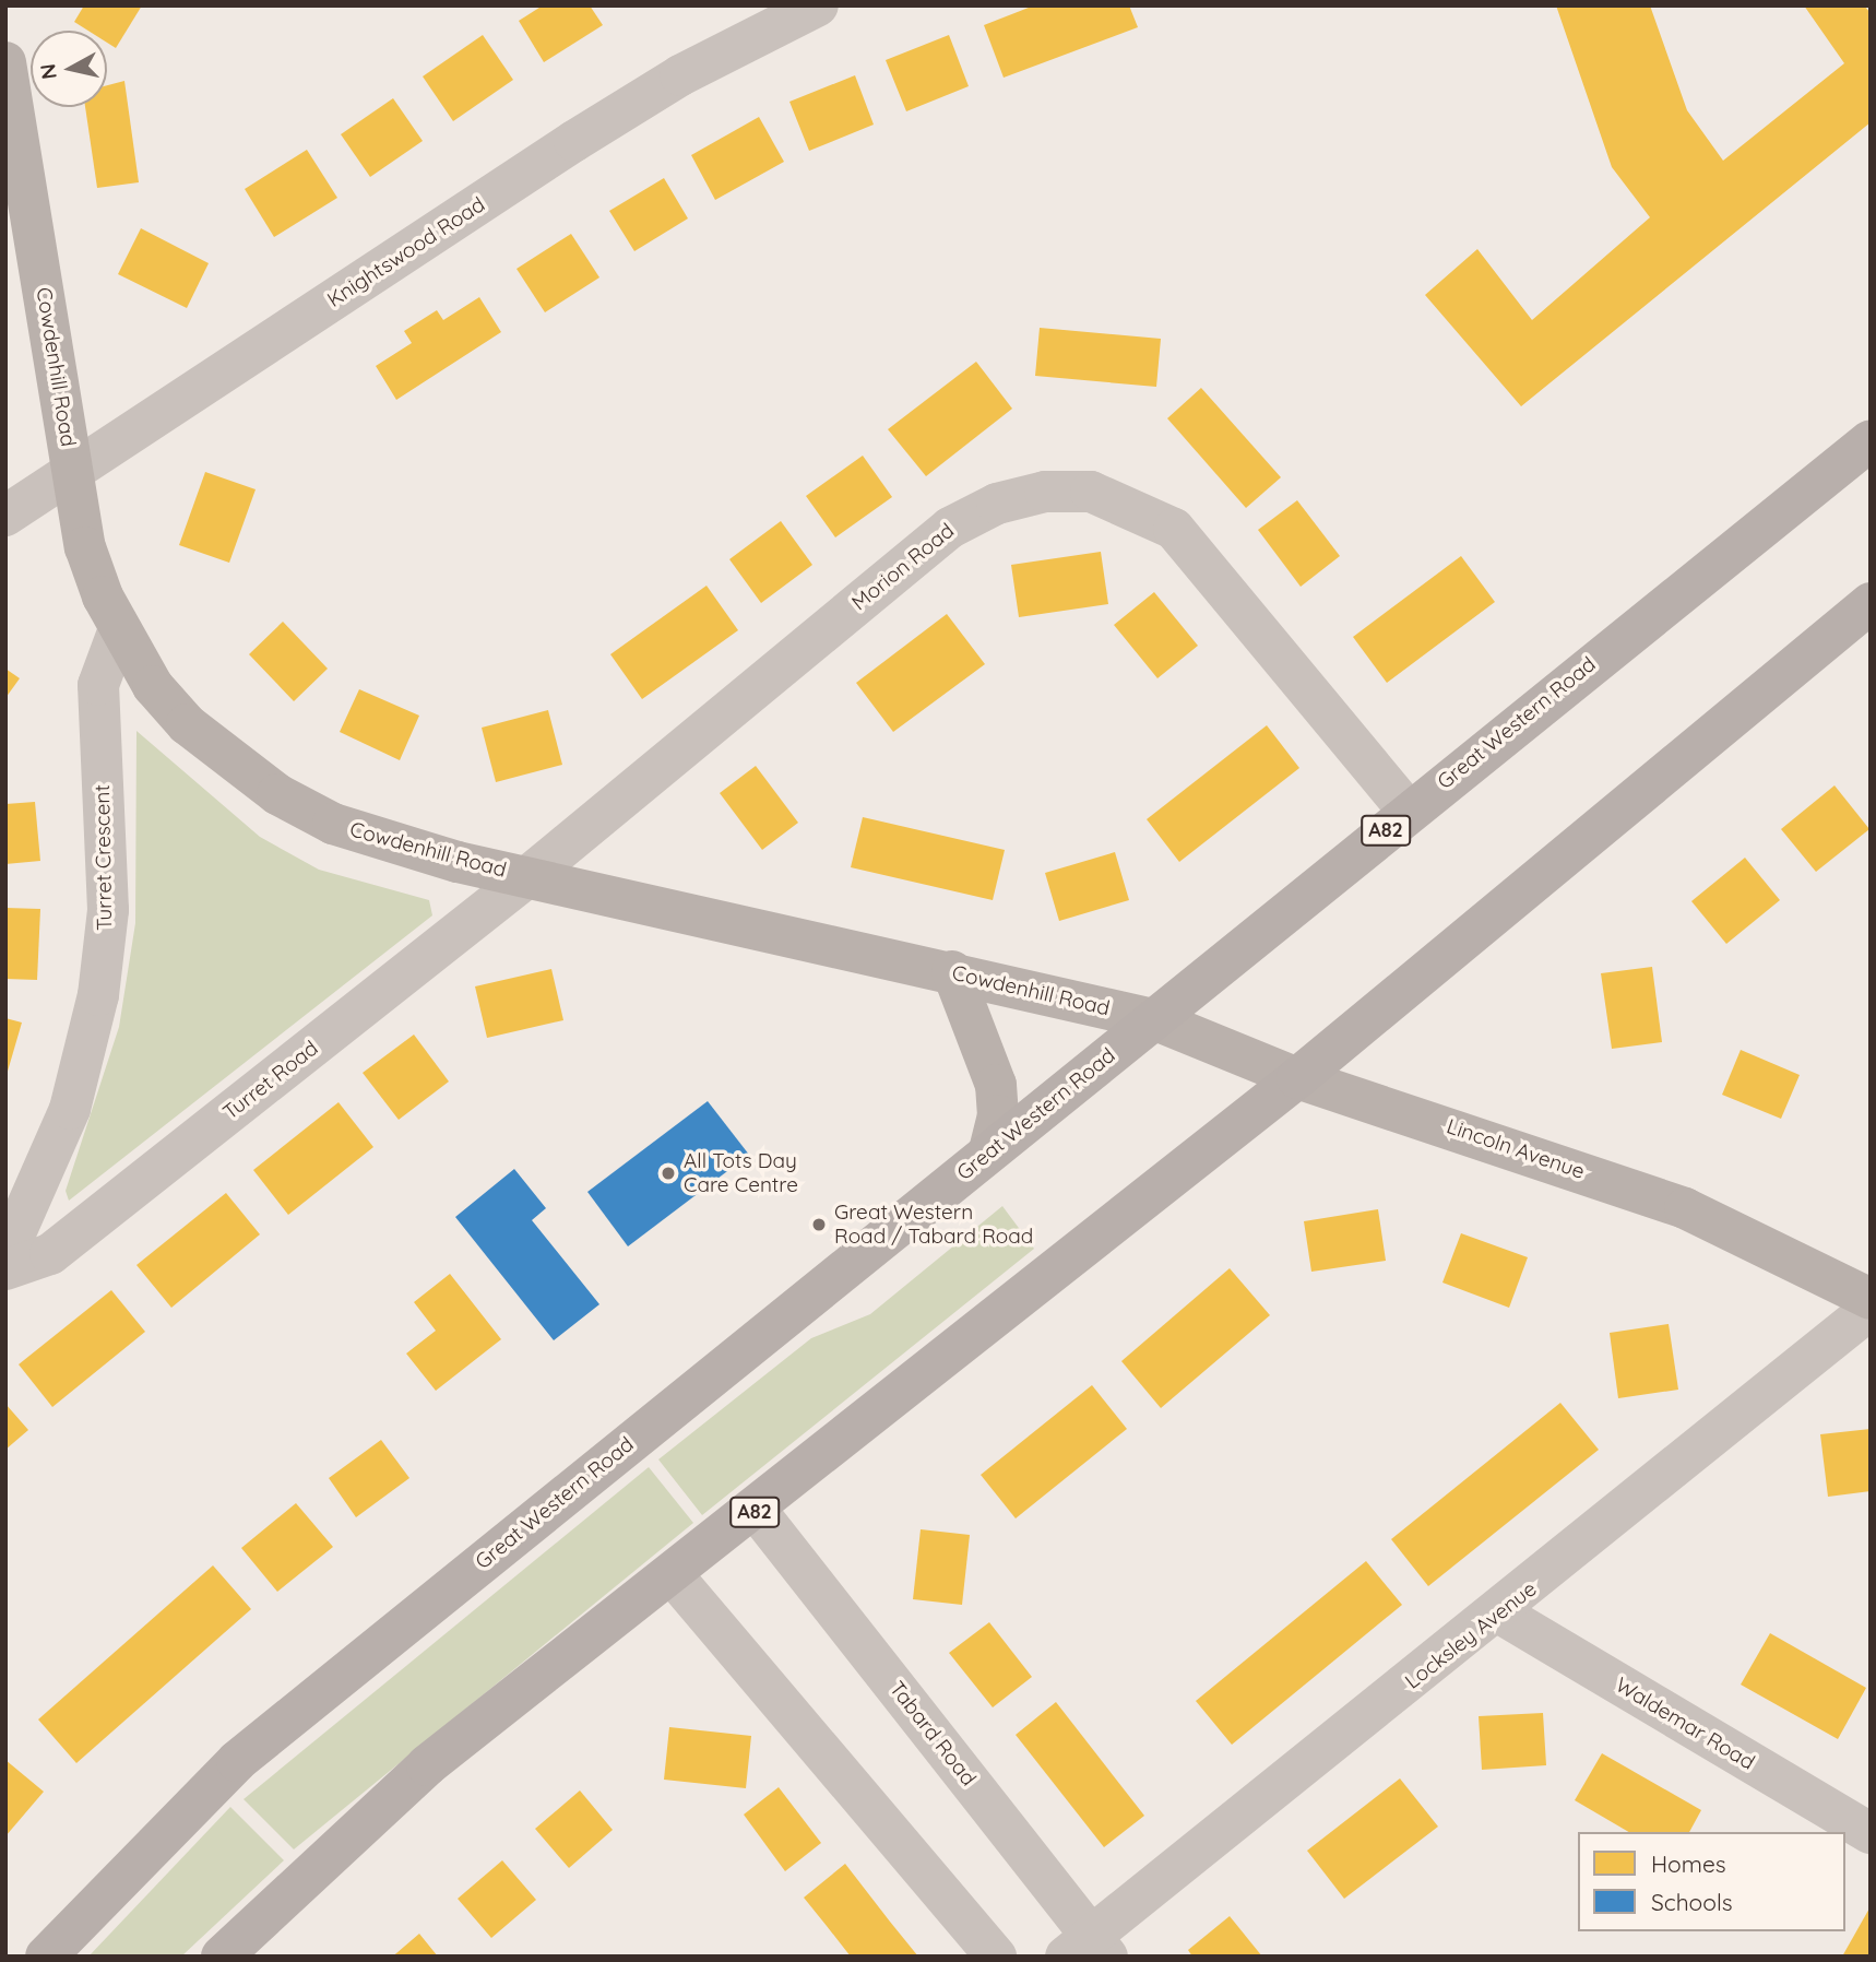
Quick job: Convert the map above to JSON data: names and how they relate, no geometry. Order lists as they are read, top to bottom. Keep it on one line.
{"streets":{"main road":["Great Western Road","A82"],"street":["Knightswood Road","Cowdenhill Road","Morion Road","Turret Crescent","Turret Road","Lincoln Avenue","Locksley Avenue","Waldemar Road","Tabard Road"]},"crossings":[["Knightswood Road","Cowdenhill Road"],["Cowdenhill Road","Morion Road"],["Cowdenhill Road","Great Western Road"],["Cowdenhill Road","Turret Crescent"],["Cowdenhill Road","Turret Road"],["Cowdenhill Road","Lincoln Avenue"],["Morion Road","Great Western Road"],["Morion Road","Turret Road"],["Great Western Road","Lincoln Avenue"],["A82","Lincoln Avenue"],["A82","Tabard Road"],["Locksley Avenue","Waldemar Road"],["Locksley Avenue","Tabard Road"]],"places":["All Tots Day Care Centre","Great Western Road / Tabard Road"],"legend":["Homes","Schools"],"north":"left"}
